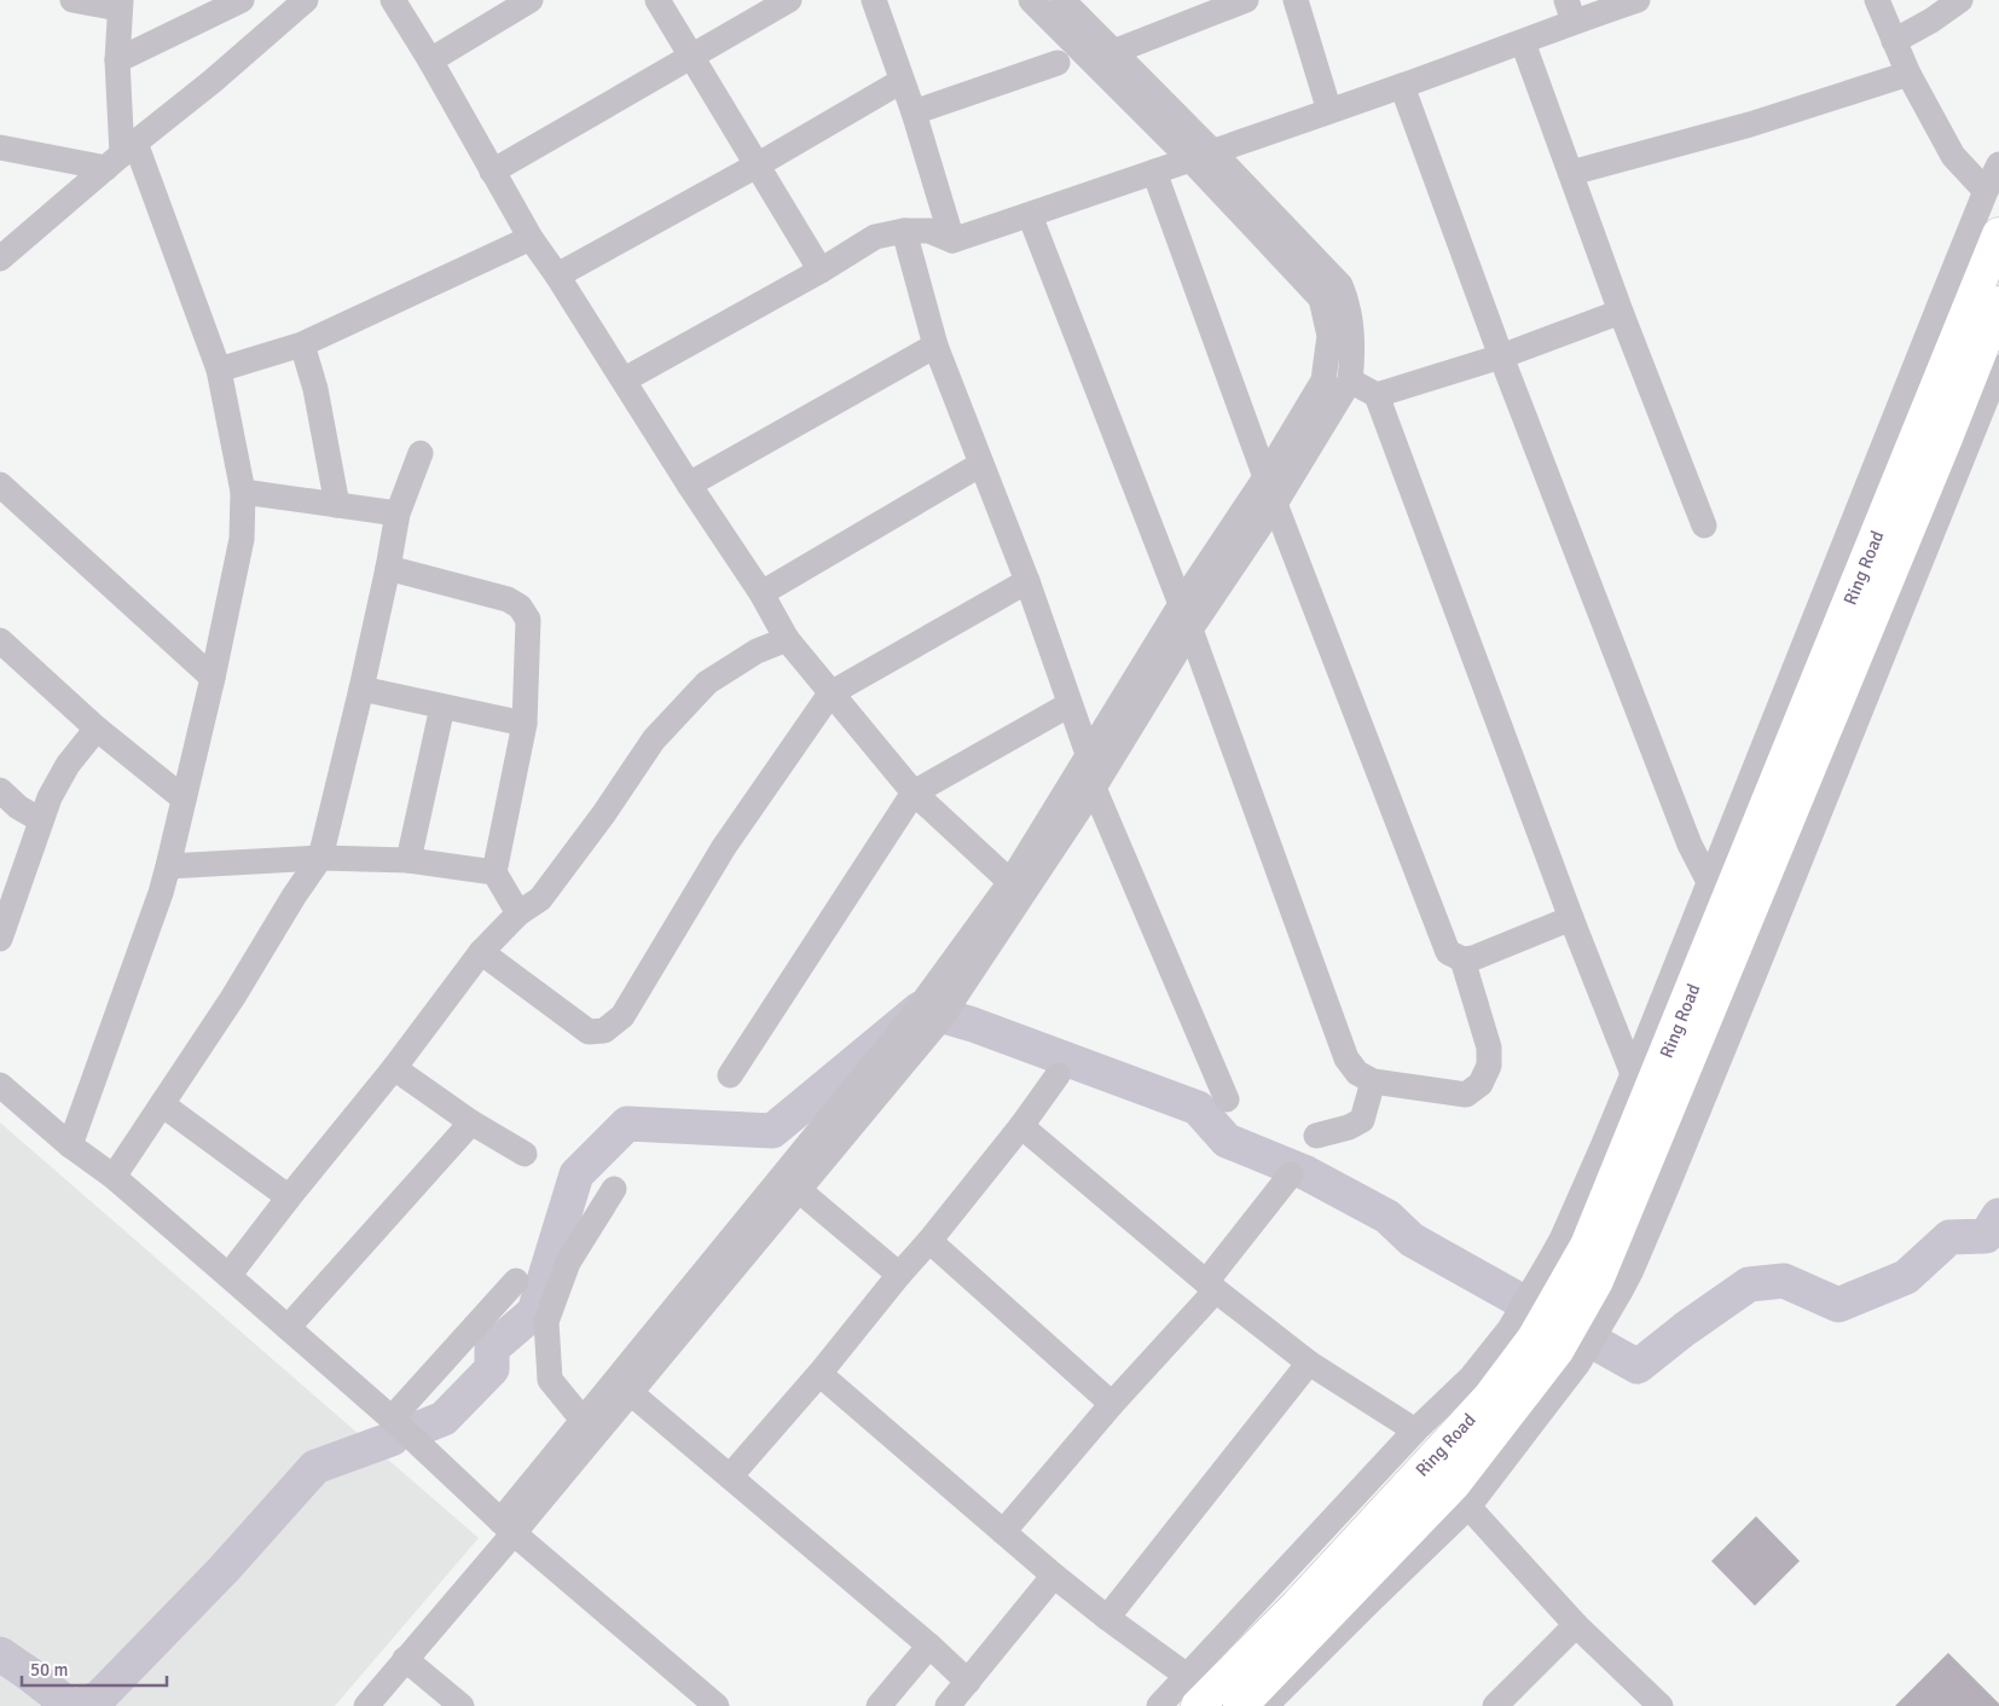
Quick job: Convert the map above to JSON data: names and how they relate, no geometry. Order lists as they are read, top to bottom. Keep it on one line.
{"streets":{"highway":["Ring Road"]},"scale_bar":"50 m"}
